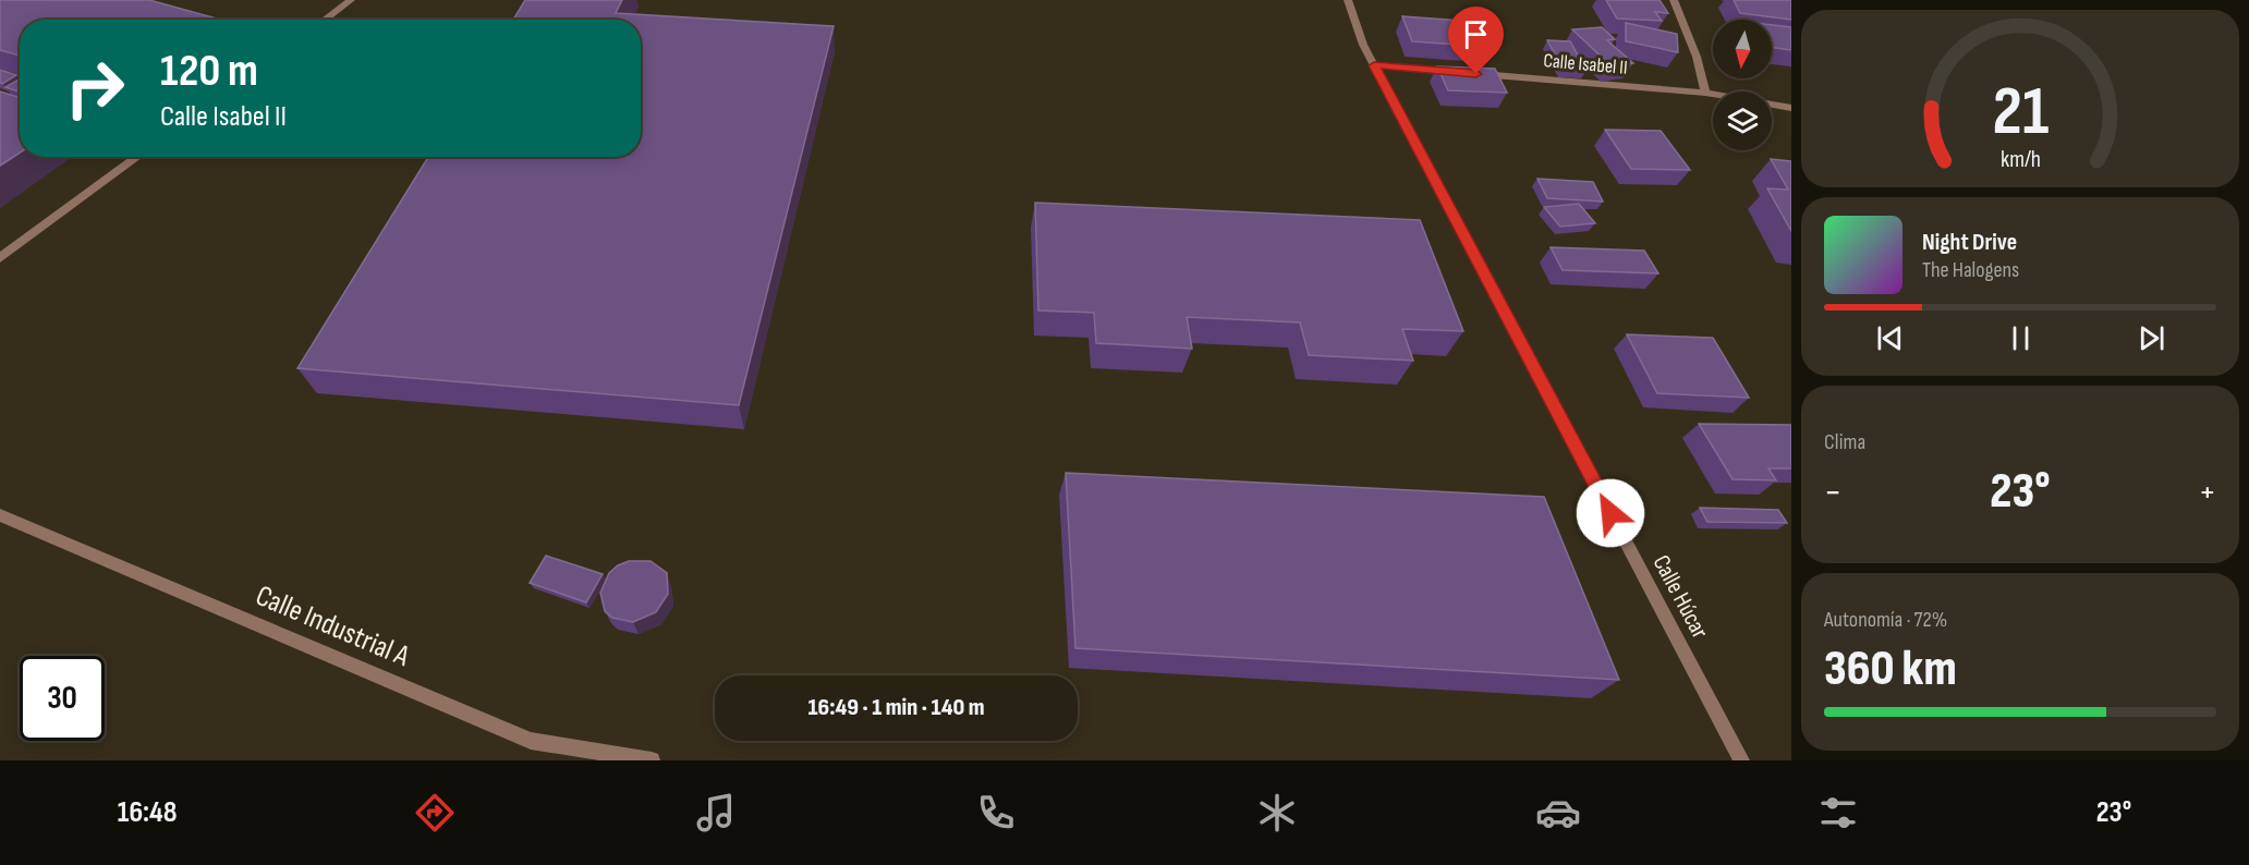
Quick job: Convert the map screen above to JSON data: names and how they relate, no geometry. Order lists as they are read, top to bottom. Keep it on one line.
{"streets":{"street":["Calle Isabel II","Calle Húcar","Calle Industrial A"]},"crossings":[["Calle Isabel II","Calle Húcar"]],"north":"bottom","page":{"turn":["120 m","Calle Isabel II"],"song":["Night Drive","The Halogens"],"tile":["Clima",["Autonomía · 72%","360 km"]],"heat":["−","23°","+"],"limit":"30","trip":"16:49 · 1 min · 140 m","tabs":["16:48","23°"],"gauge":["21","km/h"]}}
